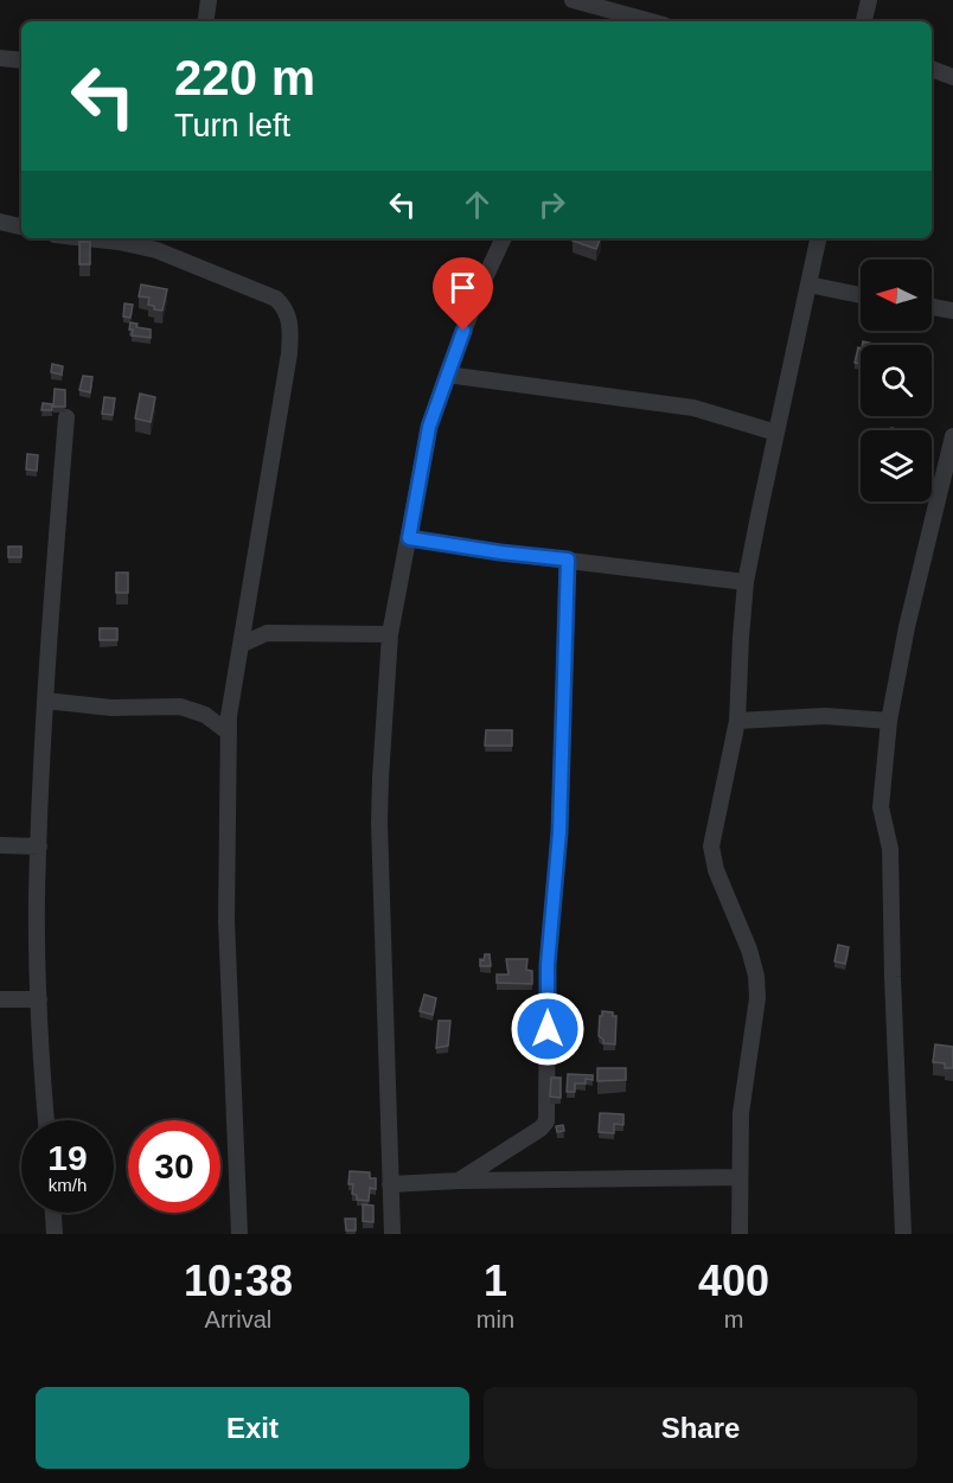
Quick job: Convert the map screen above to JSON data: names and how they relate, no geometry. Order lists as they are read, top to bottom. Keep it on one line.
{"north":"left","page":{"turn":["220 m","Turn left"],"speed":"19 km/h","limit":"30","eta":["10:38","Arrival","1","min","400","m"],"buttons":["Exit","Share"]}}
